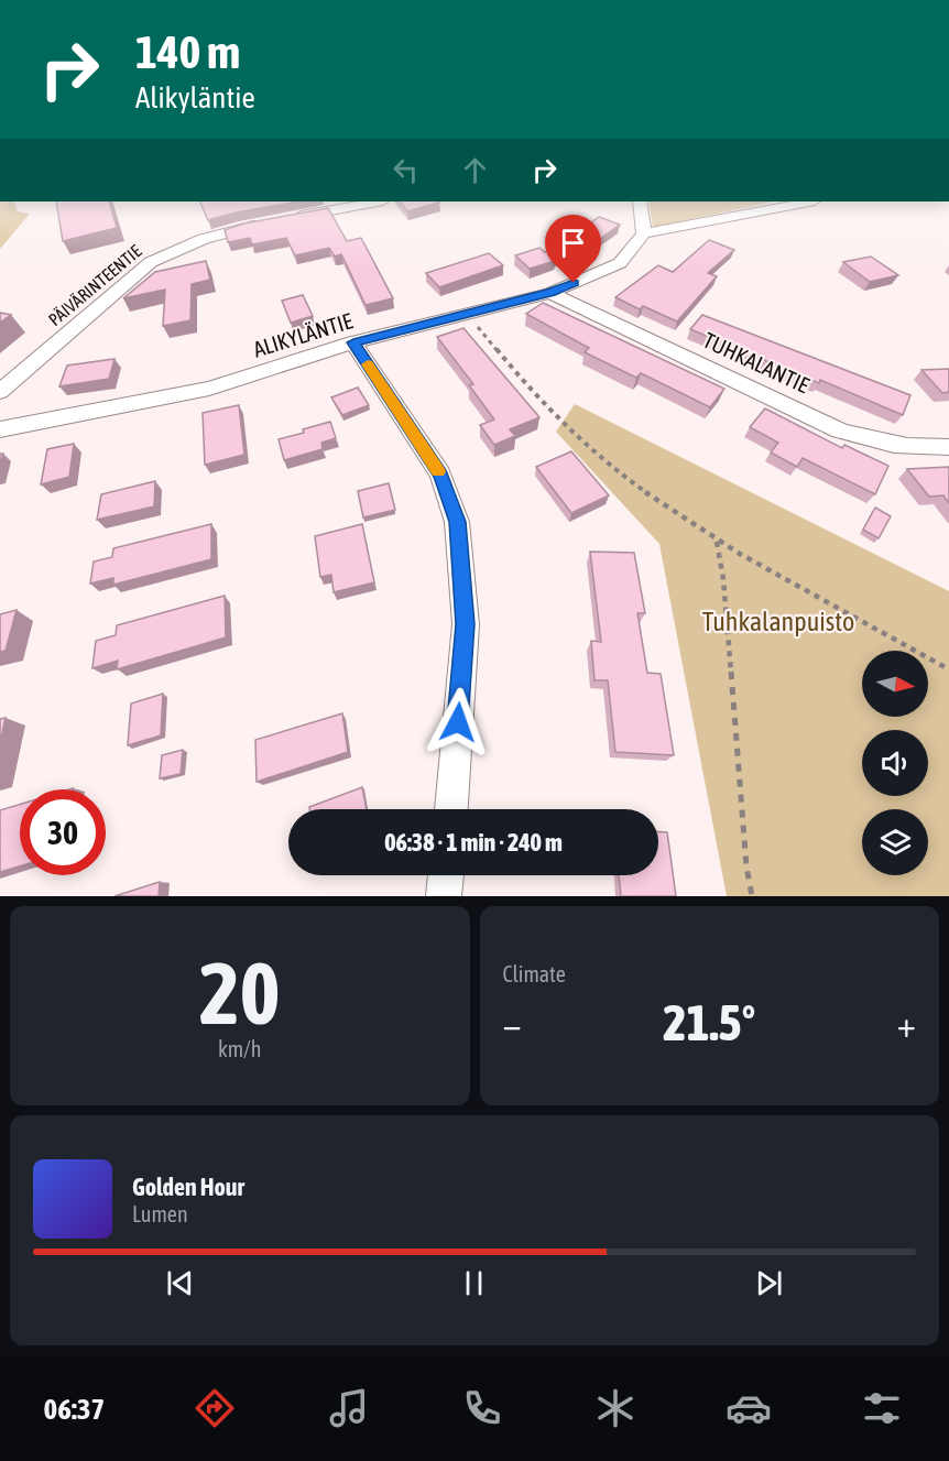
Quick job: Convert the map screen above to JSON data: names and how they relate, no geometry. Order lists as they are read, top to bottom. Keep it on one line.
{"streets":{"street":["PÄIVÄRINTEENTIE","ALIKYLÄNTIE","TUHKALANTIE"]},"crossings":[["ALIKYLÄNTIE","TUHKALANTIE"]],"parks":["Tuhkalanpuisto"],"north":"right","page":{"turn":["140 m","Alikyläntie"],"limit":"30","trip":"06:38 · 1 min · 240 m","tile":[["20","km/h"],"Climate"],"heat":["−","21.5°","+"],"song":["Golden Hour","Lumen"],"tabs":"06:37"}}
